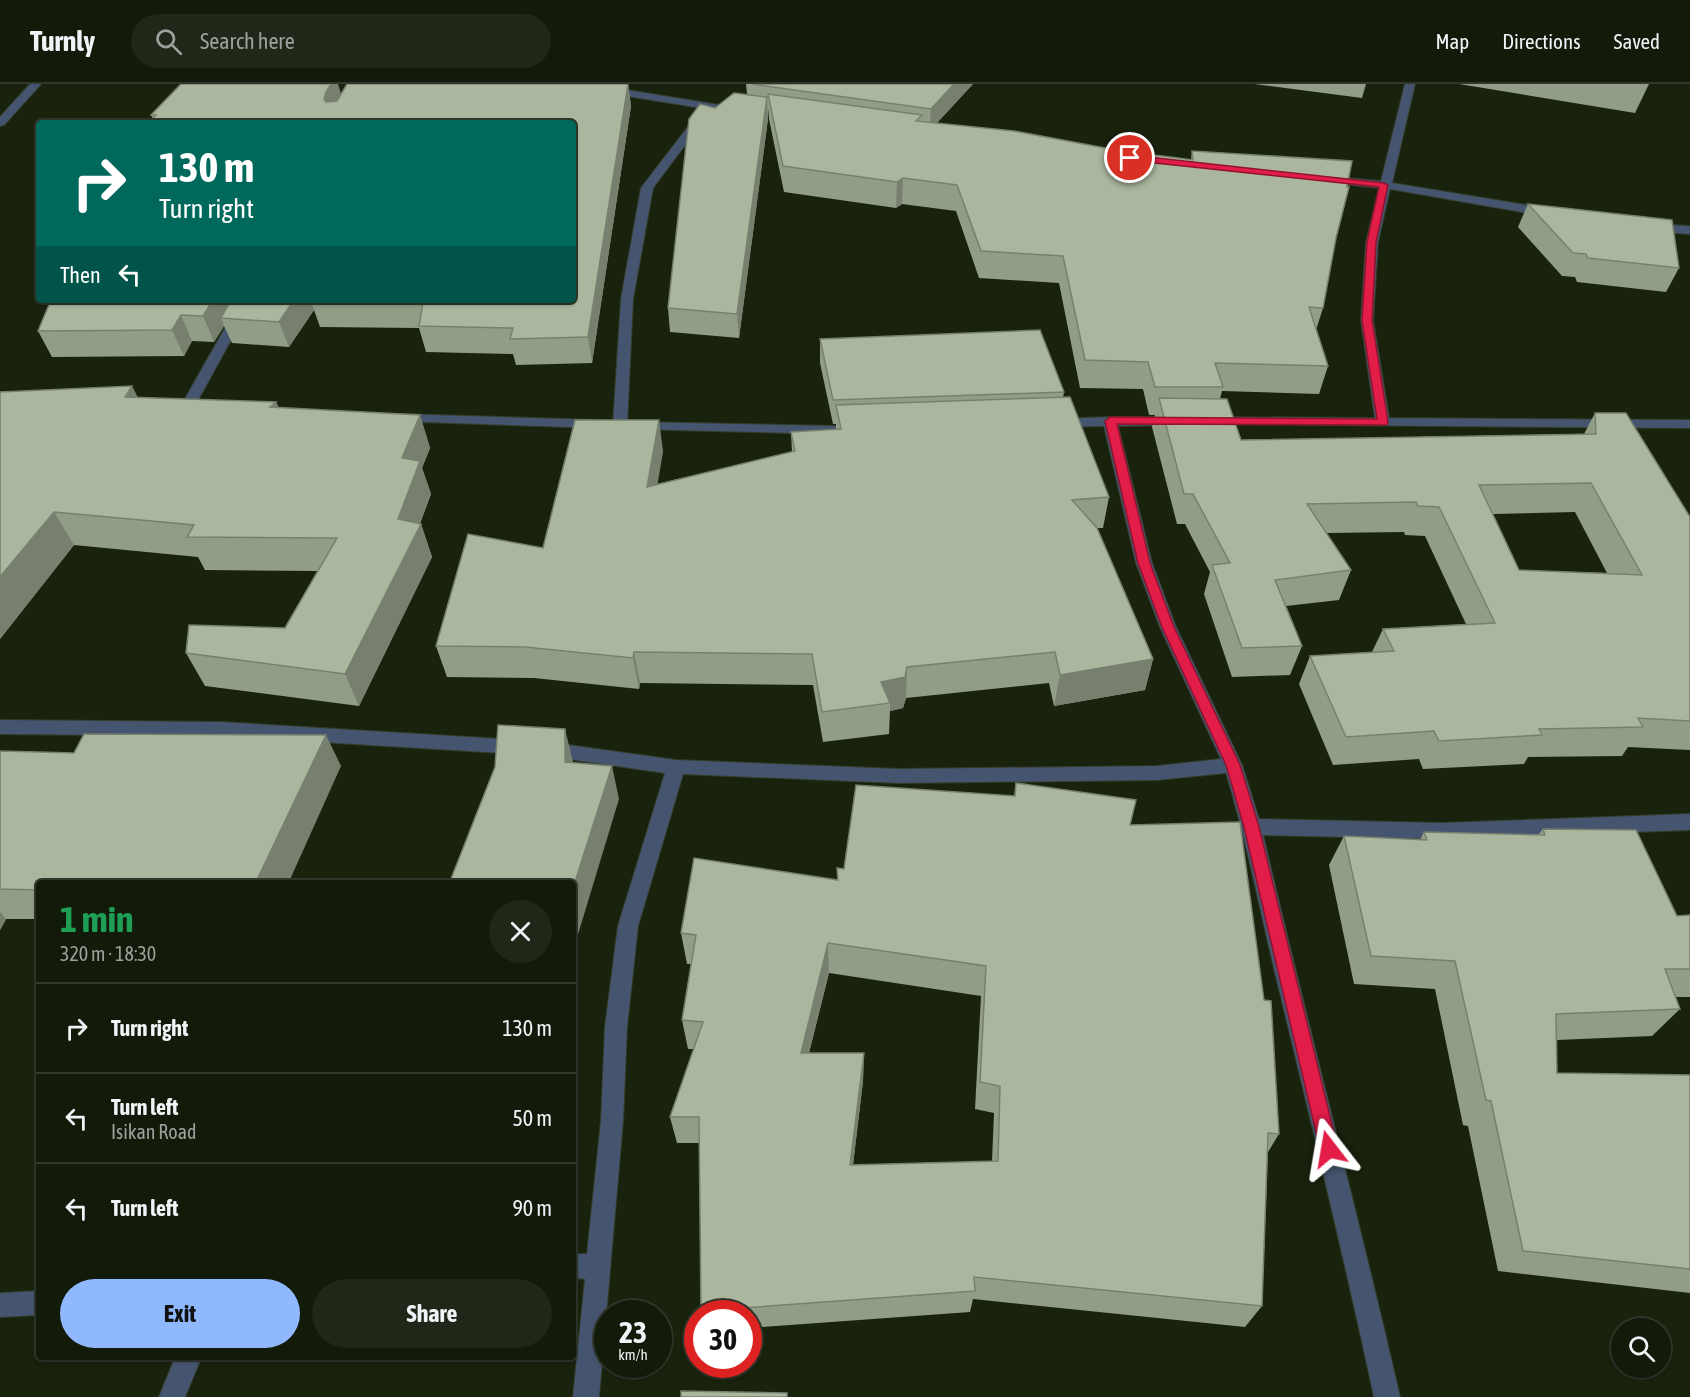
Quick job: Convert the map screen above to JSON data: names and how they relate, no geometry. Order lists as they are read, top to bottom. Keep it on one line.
{"page":{"header":"Turnly","search":"Search here","nav":["Map","Directions","Saved"],"turn":["130 m","Turn right"],"then":"Then","heading":["1 min","320 m · 18:30"],"list":[{"name":"Turn right","value":"130 m"},{"name":"Turn left","note":"Isikan Road","value":"50 m"},{"name":"Turn left","value":"90 m"}],"buttons":["Exit","Share"],"speed":"23 km/h","limit":"30"}}
